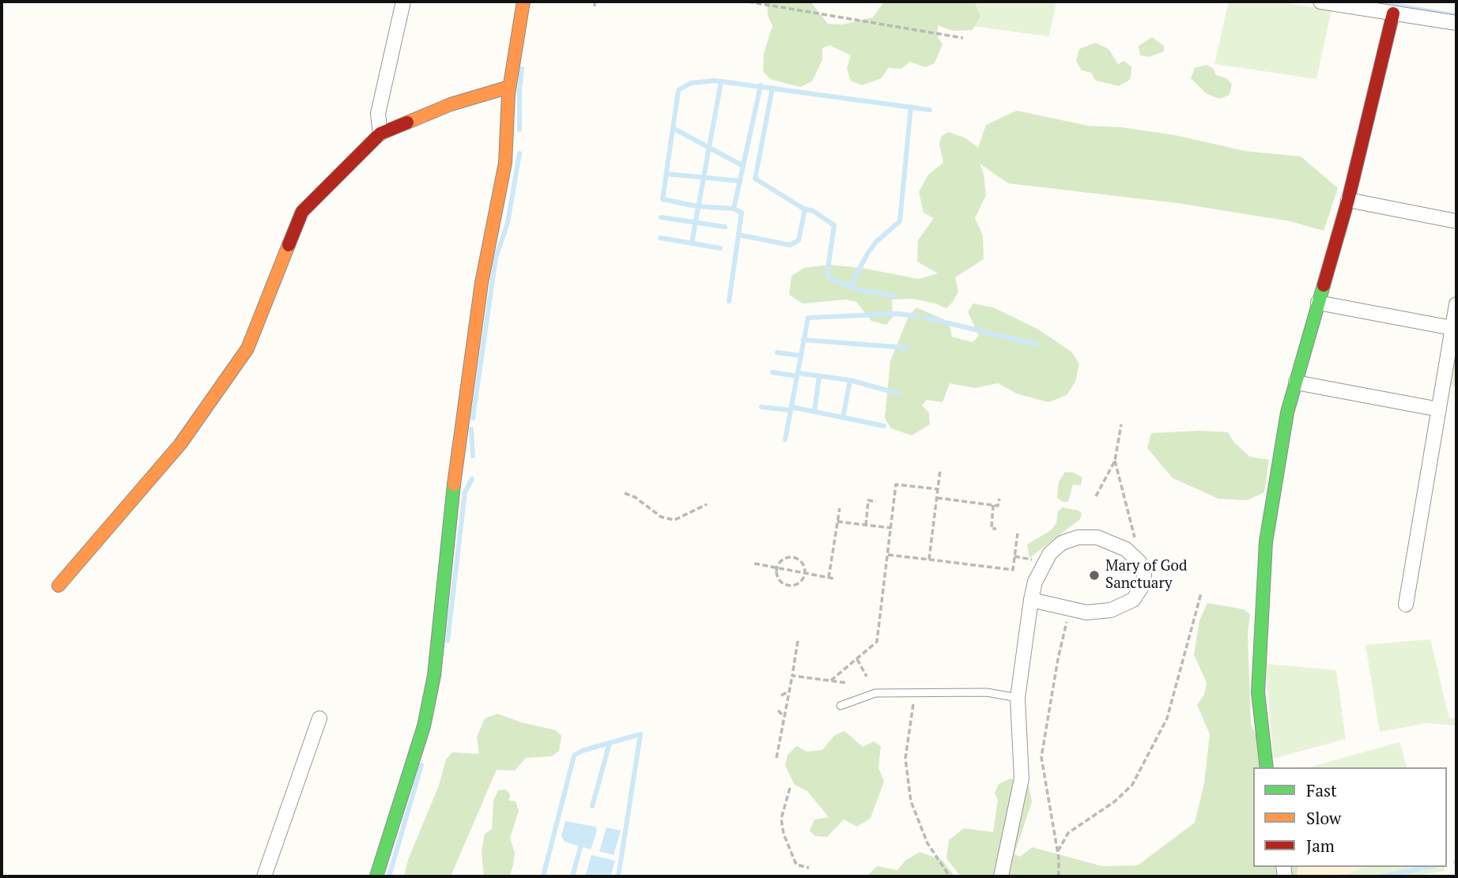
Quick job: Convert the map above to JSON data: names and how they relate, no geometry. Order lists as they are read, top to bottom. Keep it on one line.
{"places":["Mary of God Sanctuary"],"legend":["Fast","Slow","Jam"]}
